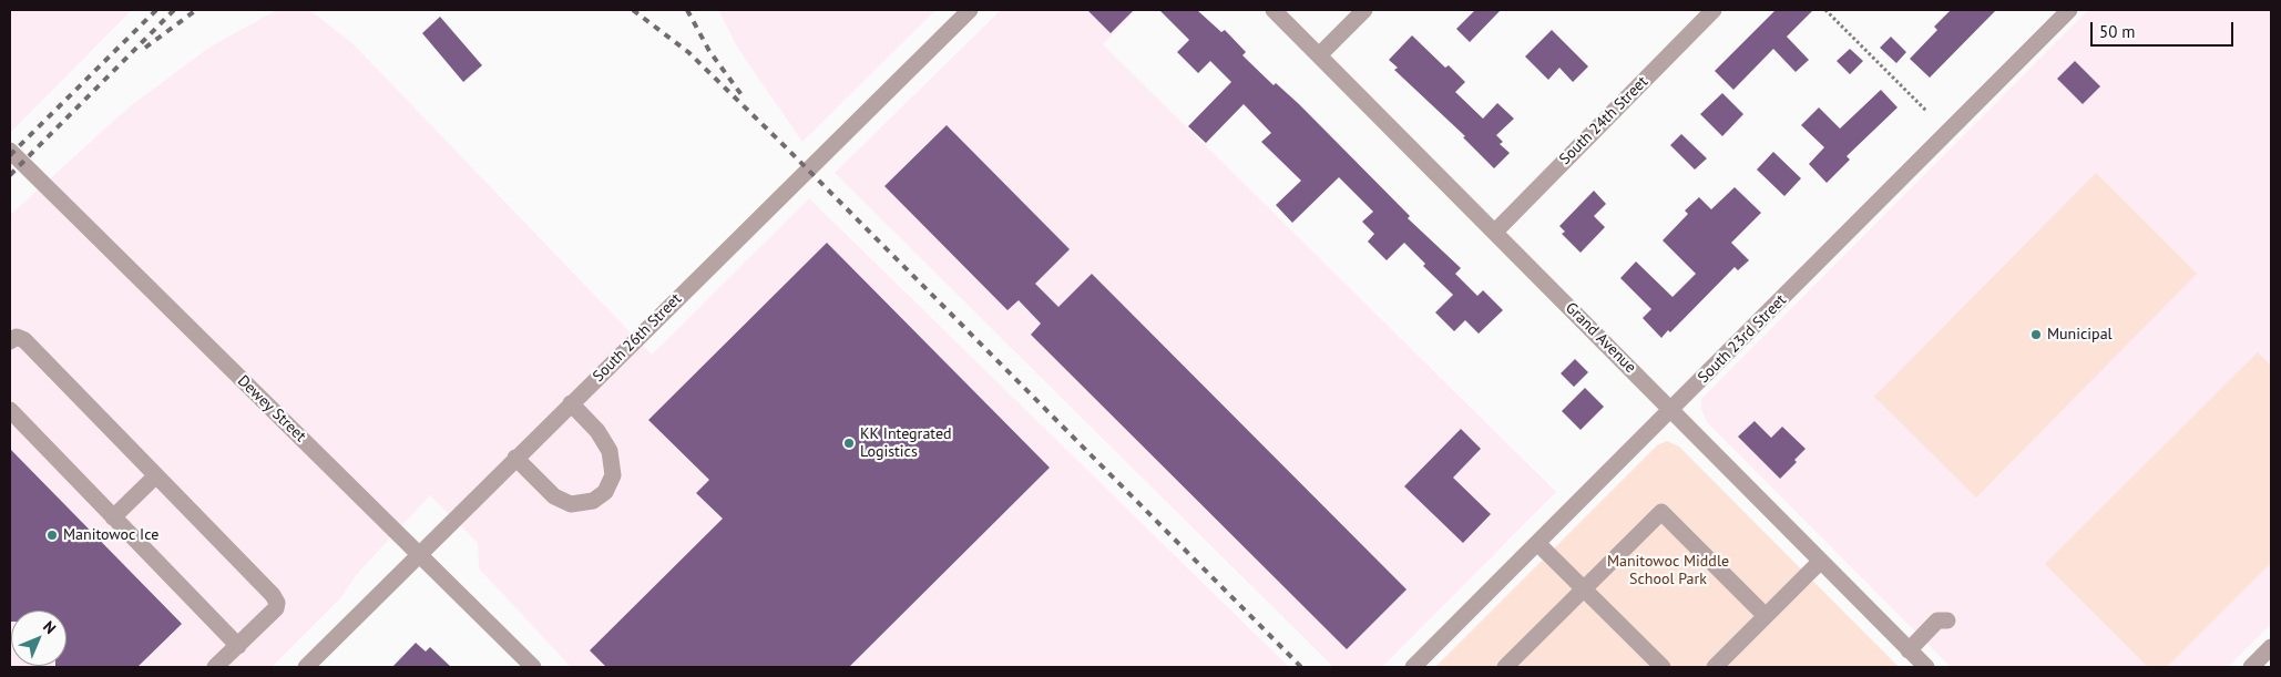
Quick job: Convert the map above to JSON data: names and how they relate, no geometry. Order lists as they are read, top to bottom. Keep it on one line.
{"streets":{"street":["South 24th Street","South 26th Street","Grand Avenue","South 23rd Street","Dewey Street"]},"crossings":[["South 24th Street","Grand Avenue"],["South 26th Street","Dewey Street"],["Grand Avenue","South 23rd Street"]],"parks":["Manitowoc Middle School Park"],"places":["Municipal","KK Integrated Logistics","Manitowoc Ice"],"scale_bar":"50 m","north":"top right"}
